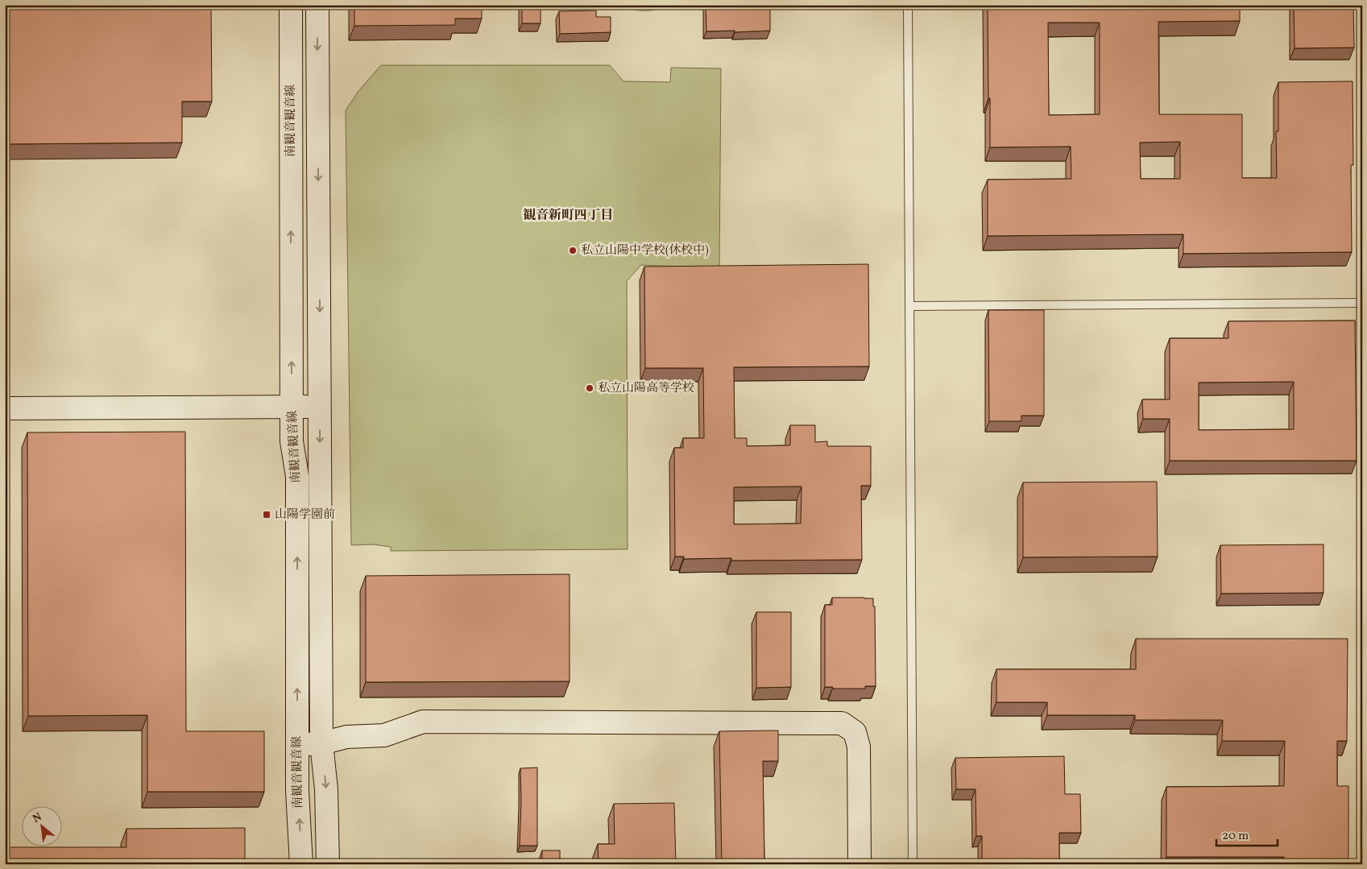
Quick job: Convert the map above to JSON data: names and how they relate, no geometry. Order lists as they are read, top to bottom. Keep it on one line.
{"streets":{"main road":["南観音観音線"]},"districts":["観音新町四丁目"],"places":{"other":["私立山陽中学校(休校中)","私立山陽高等学校"],"transit":["山陽学園前"]},"scale_bar":"20 m","north":"top left"}
